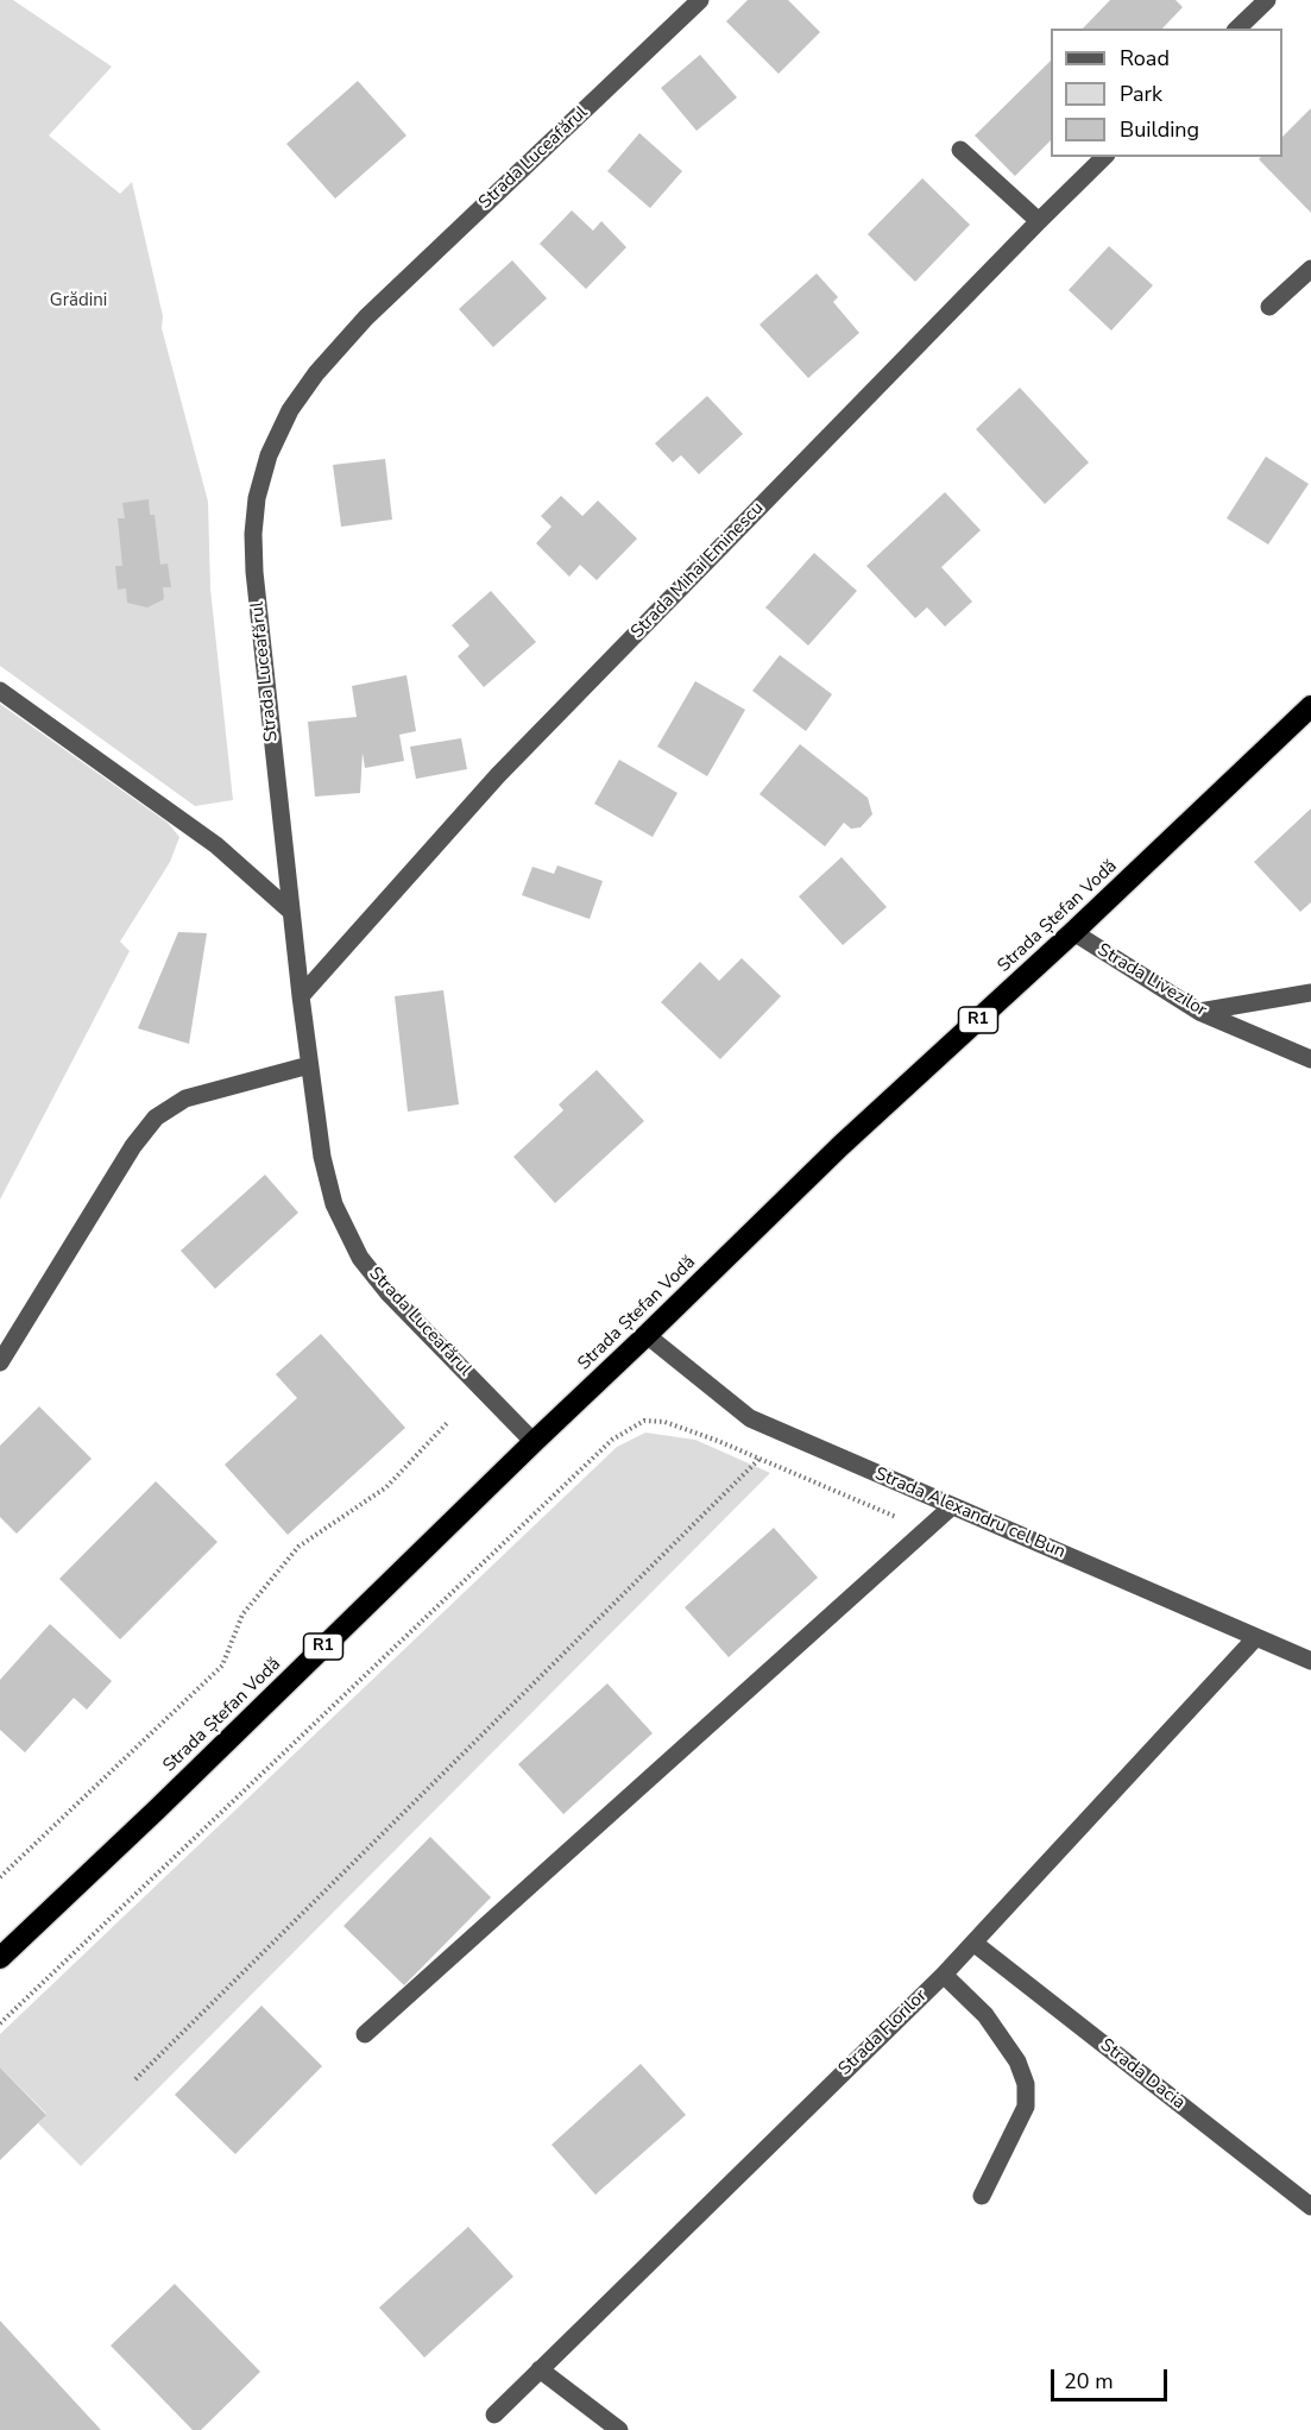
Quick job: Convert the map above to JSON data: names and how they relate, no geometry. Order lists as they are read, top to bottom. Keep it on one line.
{"streets":{"highway":["Strada Ștefan Vodă","R1"],"street":["Strada Luceafărul","Strada Mihai Eminescu","Strada Livezilor","Strada Alexandru cel Bun","Strada Florilor","Strada Dacia"]},"crossings":[["Strada Luceafărul","Strada Mihai Eminescu"],["Strada Luceafărul","Strada Ștefan Vodă"],["Strada Ștefan Vodă","Strada Livezilor"],["Strada Ștefan Vodă","Strada Alexandru cel Bun"],["Strada Alexandru cel Bun","Strada Florilor"],["Strada Florilor","Strada Dacia"]],"parks":["Grădini"],"legend":["Road","Park","Building"],"scale_bar":"20 m"}
